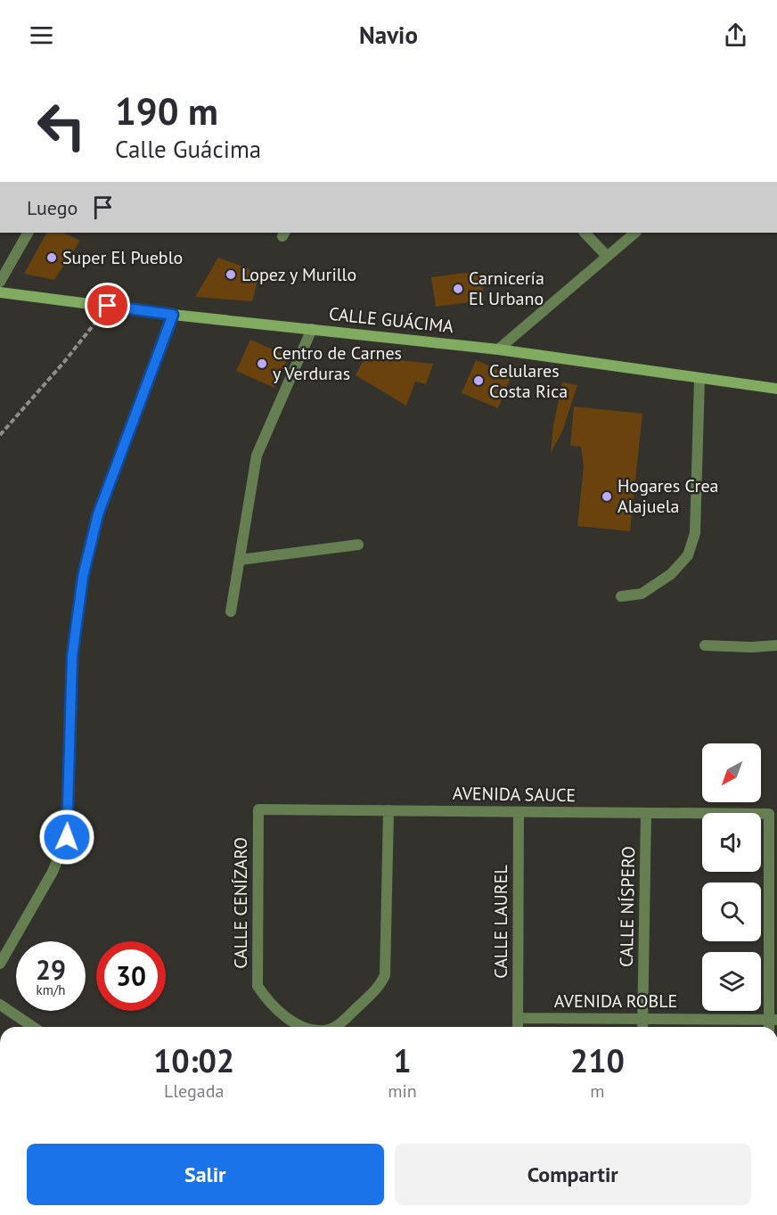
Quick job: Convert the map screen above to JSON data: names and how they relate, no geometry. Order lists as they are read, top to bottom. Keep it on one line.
{"streets":{"main road":["CALLE GUÁCIMA"],"street":["AVENIDA SAUCE","CALLE CENÍZARO","CALLE NÍSPERO","CALLE LAUREL","AVENIDA ROBLE"]},"crossings":[["AVENIDA SAUCE","CALLE CENÍZARO"],["AVENIDA SAUCE","CALLE NÍSPERO"],["AVENIDA SAUCE","CALLE LAUREL"],["AVENIDA SAUCE","AVENIDA ROBLE"],["CALLE NÍSPERO","AVENIDA ROBLE"],["CALLE LAUREL","AVENIDA ROBLE"]],"places":["Super El Pueblo","Lopez y Murillo","Carnicería El Urbano","Centro de Carnes y Verduras","Celulares Costa Rica","Hogares Crea Alajuela"],"north":"bottom left","page":{"header":"Navio","turn":["190 m","Calle Guácima"],"then":"Luego","speed":"29 km/h","limit":"30","eta":["10:02","Llegada","1","min","210","m"],"buttons":["Salir","Compartir"]}}
